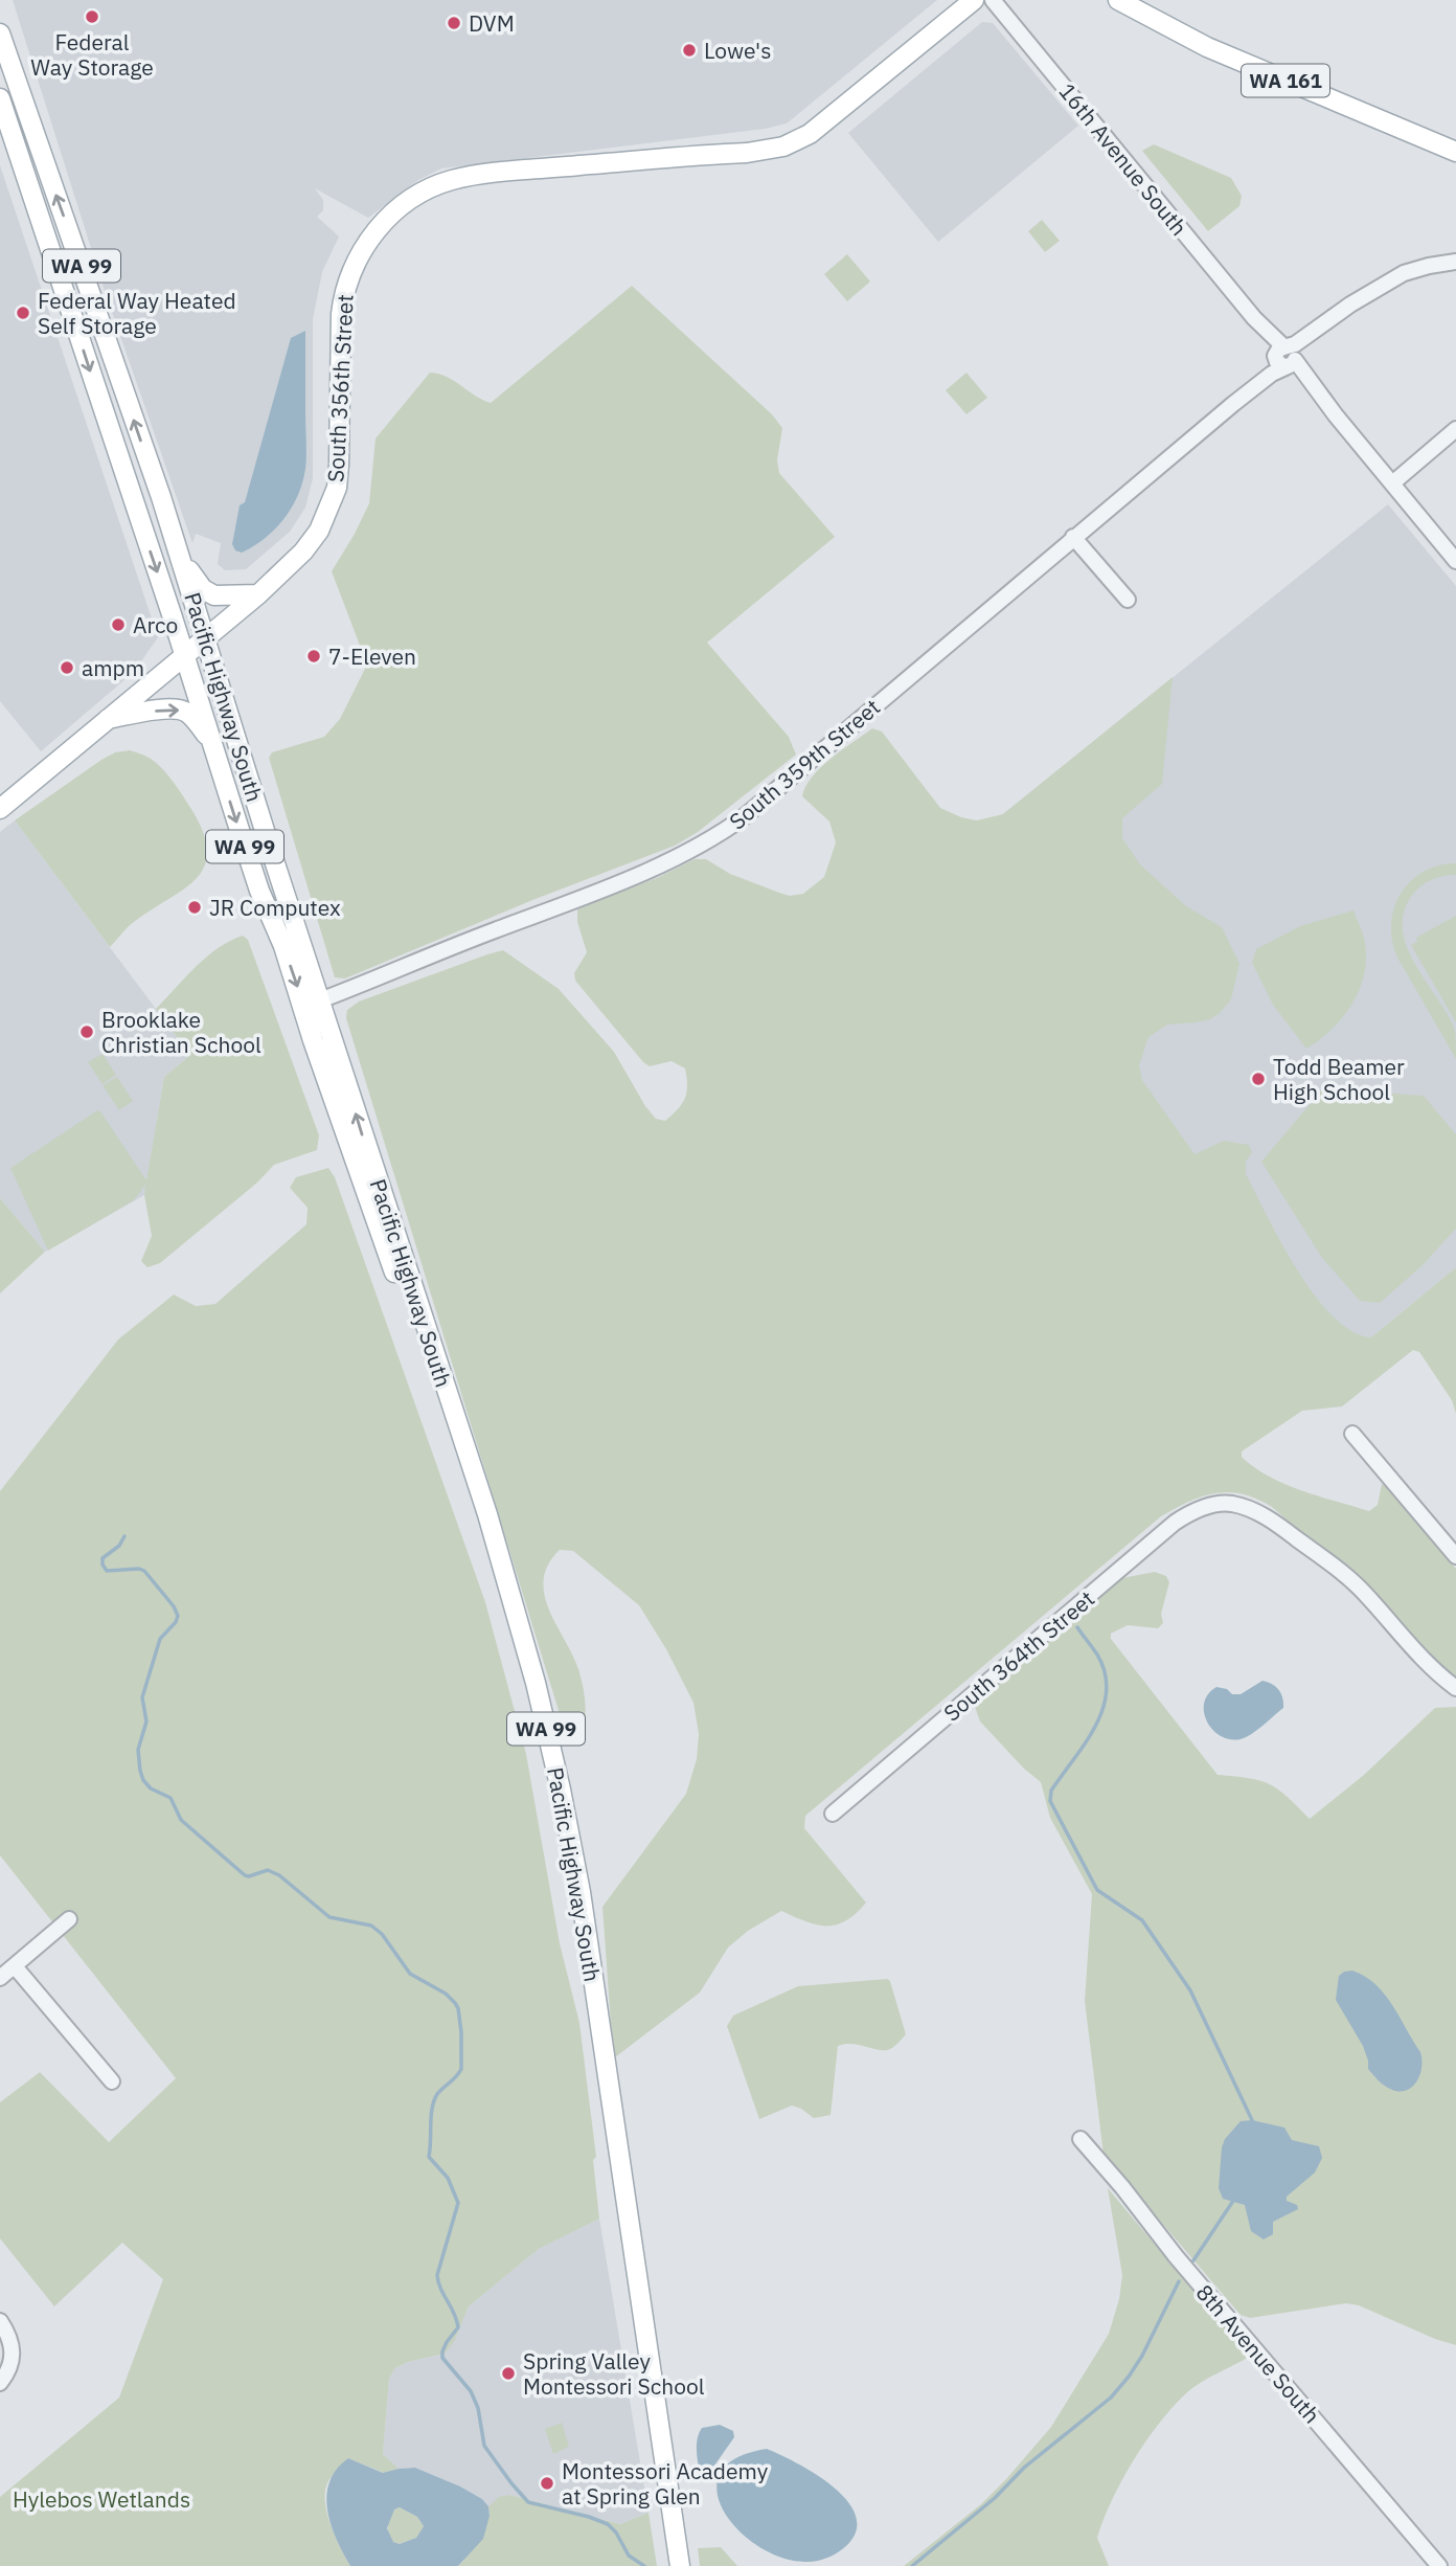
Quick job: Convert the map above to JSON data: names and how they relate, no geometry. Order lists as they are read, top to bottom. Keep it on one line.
{"streets":{"main road":["WA 161","WA 99","South 356th Street","Pacific Highway South"],"street":["16th Avenue South","South 359th Street","South 364th Street","8th Avenue South"]},"crossings":[["16th Avenue South","South 359th Street"],["South 356th Street","Pacific Highway South"],["Pacific Highway South","South 359th Street"]],"parks":["Hylebos Wetlands"],"places":["Federal Way Storage","DVM","Lowe's","Federal Way Heated Self Storage","Arco","7-Eleven","ampm","JR Computex","Brooklake Christian School","Todd Beamer High School","Spring Valley Montessori School","Montessori Academy at Spring Glen"]}
